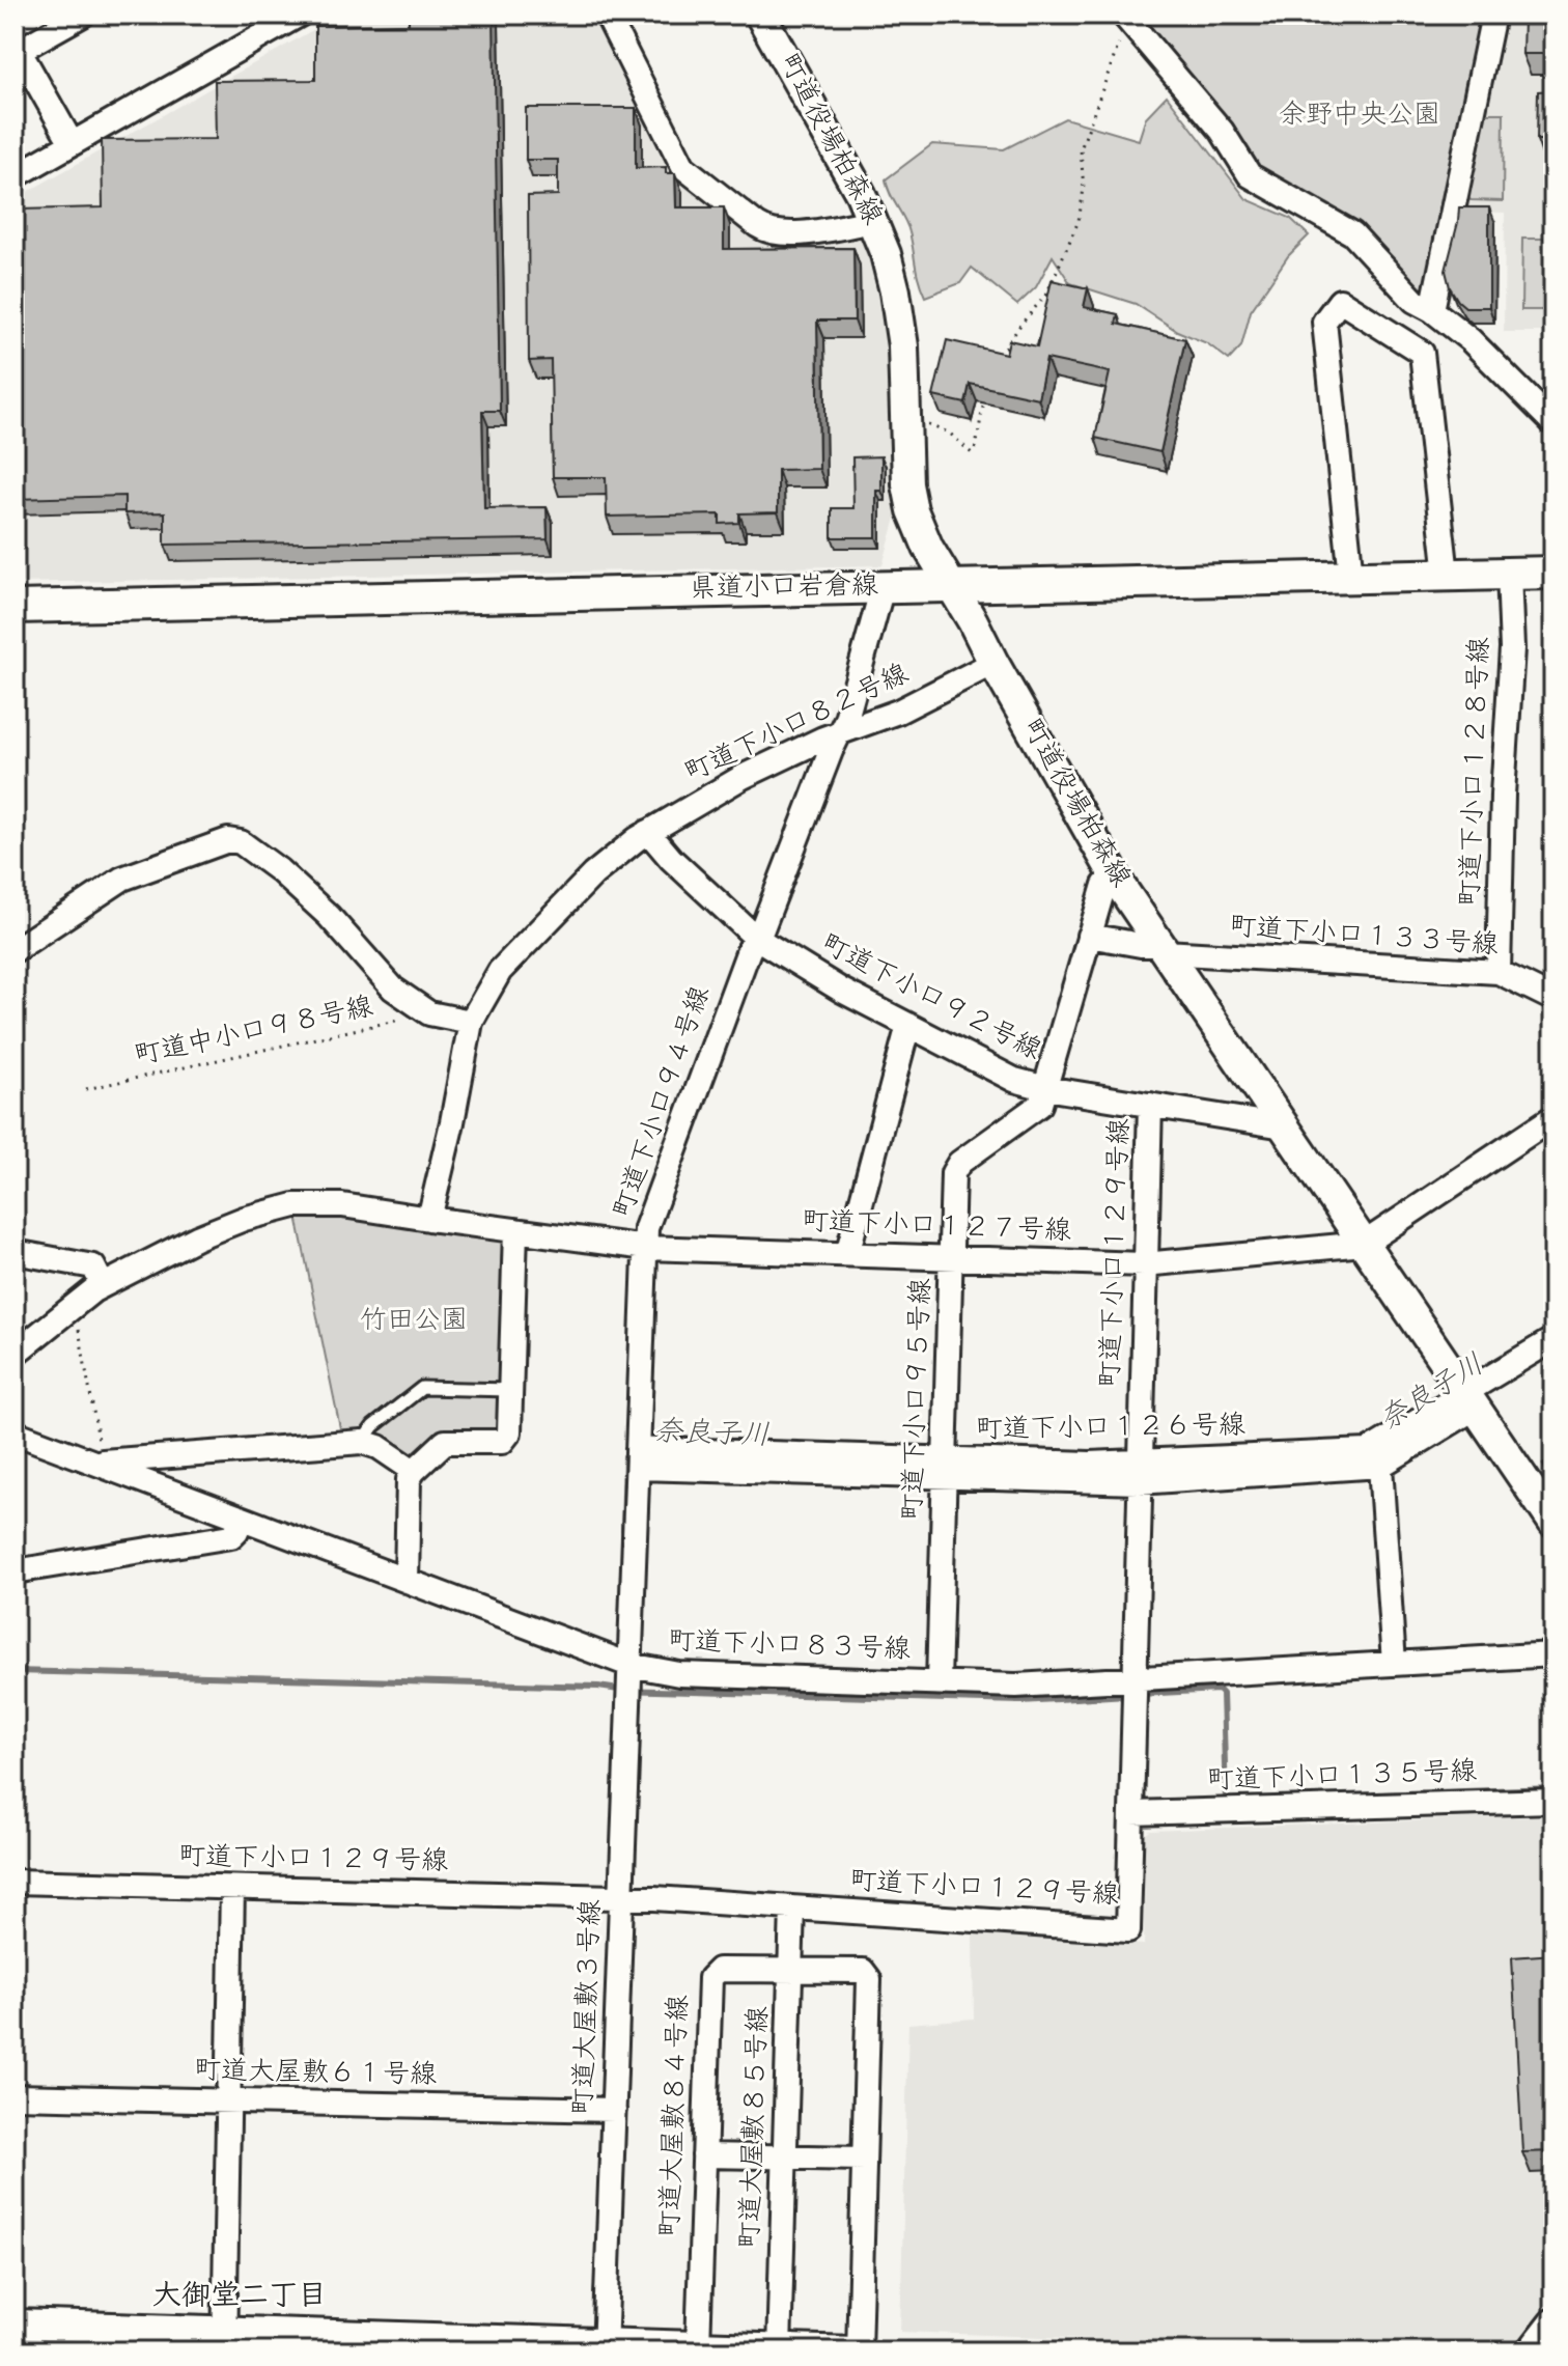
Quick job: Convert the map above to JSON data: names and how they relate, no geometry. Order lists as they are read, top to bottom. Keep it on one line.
{"streets":{"main road":["県道小口岩倉線"],"street":["町道役場柏森線","町道下小口８２号線","町道下小口１２８号線","町道下小口１３３号線","町道下小口９２号線","町道下小口９４号線","町道下小口１２７号線","町道下小口１２９号線","町道下小口９５号線","町道下小口１２６号線","町道下小口８３号線","町道下小口１３５号線","町道大屋敷３号線","町道大屋敷６１号線","町道大屋敷８４号線","町道大屋敷８５号線"],"path":["町道中小口９８号線"]},"crossings":[["町道役場柏森線","県道小口岩倉線"],["町道役場柏森線","町道下小口８２号線"],["町道役場柏森線","町道下小口１３３号線"],["町道役場柏森線","町道下小口９２号線"],["町道役場柏森線","町道下小口１２７号線"],["町道役場柏森線","町道下小口９５号線"],["町道役場柏森線","町道下小口１２６号線"],["県道小口岩倉線","町道下小口１２８号線"],["県道小口岩倉線","町道下小口９４号線"],["町道下小口８２号線","町道下小口９２号線"],["町道下小口８２号線","町道下小口９４号線"],["町道下小口８２号線","町道下小口１２７号線"],["町道下小口１２８号線","町道下小口１３３号線"],["町道下小口１３３号線","町道下小口９５号線"],["町道下小口９２号線","町道下小口９４号線"],["町道下小口９２号線","町道下小口１２９号線"],["町道下小口９２号線","町道下小口９５号線"],["町道下小口９４号線","町道下小口１２７号線"],["町道下小口９４号線","町道下小口１２６号線"],["町道下小口９４号線","町道下小口８３号線"],["町道下小口９４号線","町道大屋敷３号線"],["町道下小口１２７号線","町道下小口１２９号線"],["町道下小口１２７号線","町道下小口９５号線"],["町道下小口１２９号線","町道下小口１２６号線"],["町道下小口１２９号線","町道下小口８３号線"],["町道下小口１２９号線","町道下小口１３５号線"],["町道下小口１２９号線","町道大屋敷３号線"],["町道下小口１２９号線","町道大屋敷８５号線"],["町道下小口９５号線","町道下小口１２６号線"],["町道下小口９５号線","町道下小口８３号線"],["町道下小口８３号線","町道大屋敷３号線"],["町道大屋敷３号線","町道大屋敷６１号線"],["町道大屋敷８４号線","町道大屋敷８５号線"]],"districts":["大御堂二丁目"],"water":["奈良子川"],"parks":["余野中央公園","竹田公園"]}
